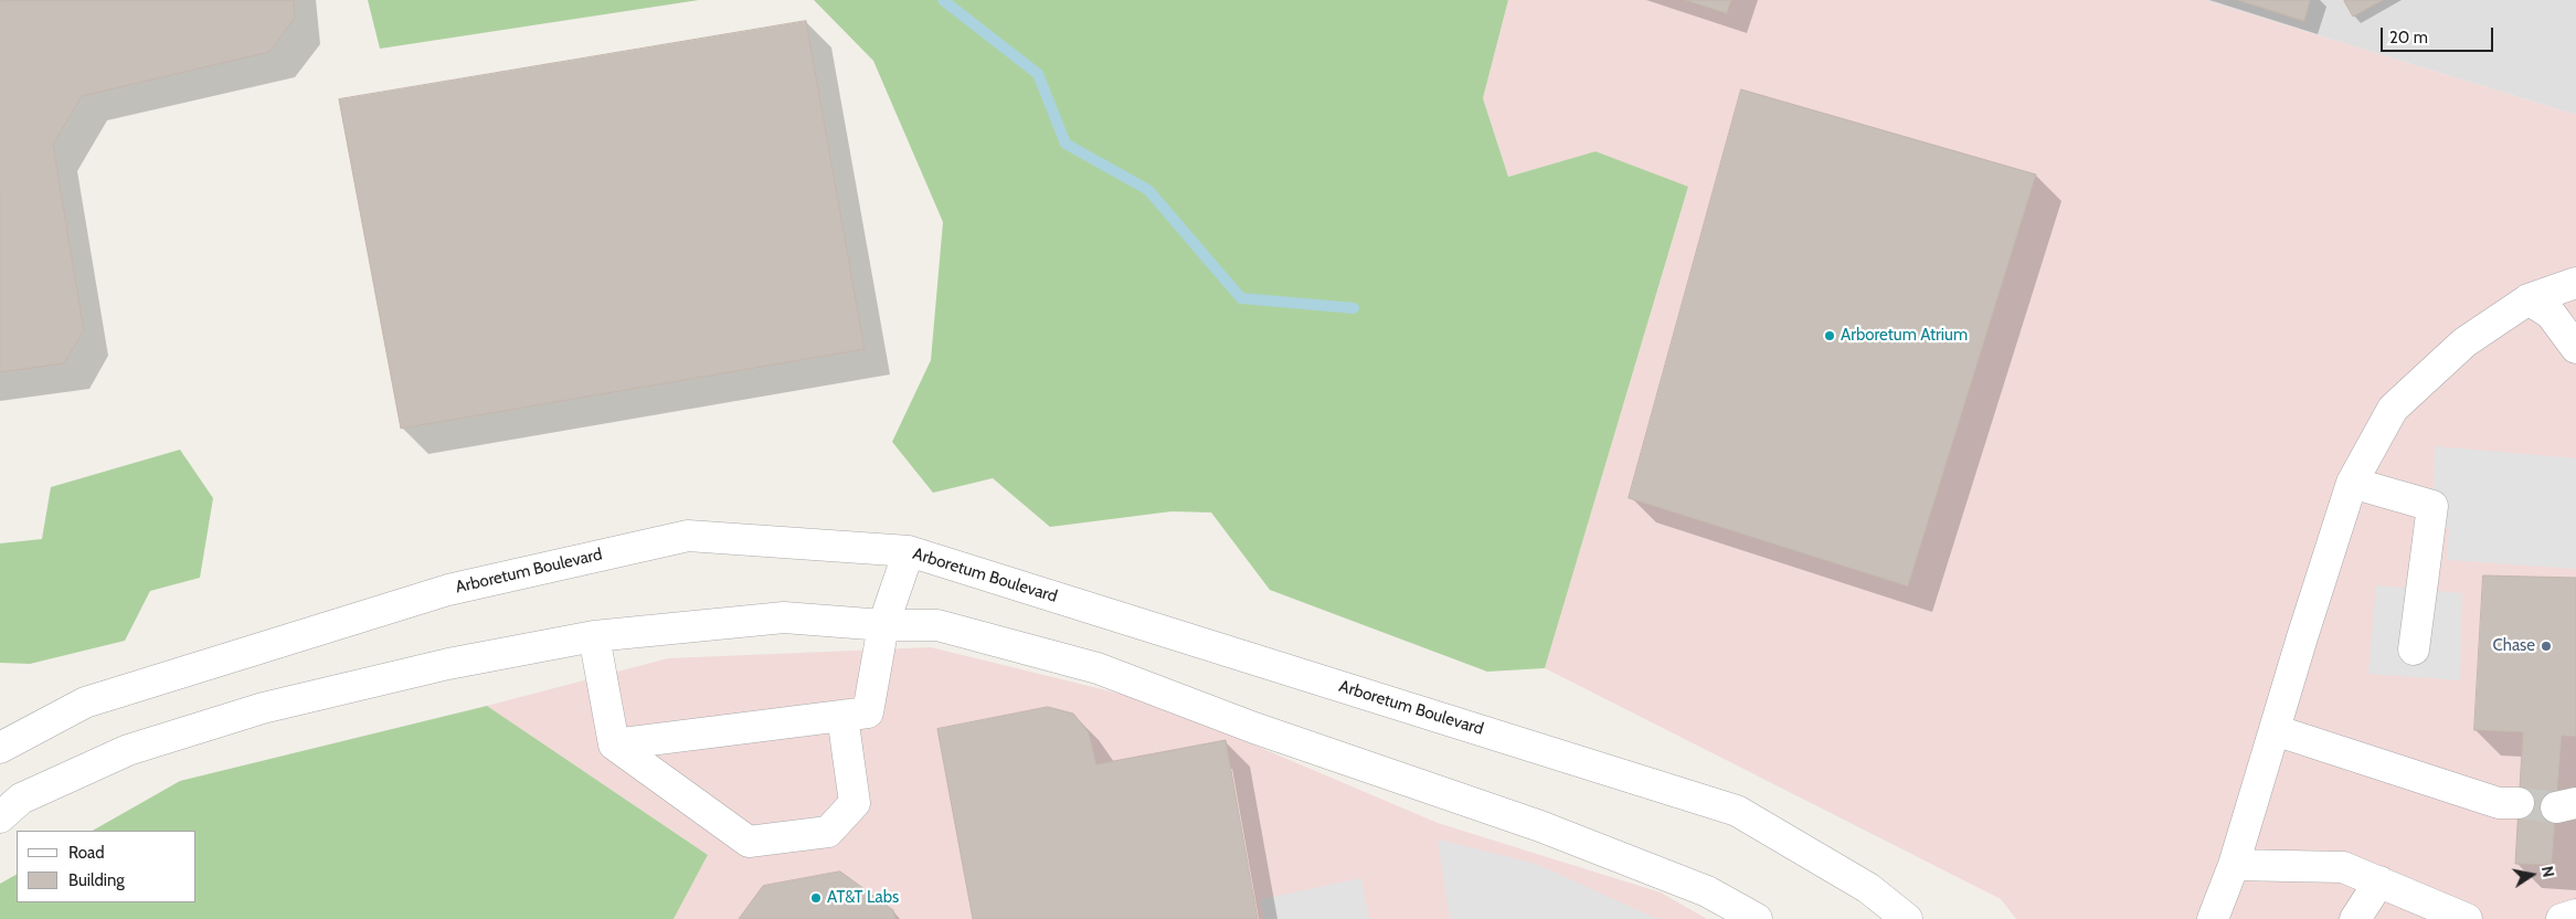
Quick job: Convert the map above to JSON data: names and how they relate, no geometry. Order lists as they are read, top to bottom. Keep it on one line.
{"streets":{"street":["Arboretum Boulevard"]},"places":["Arboretum Atrium","Chase","AT&T Labs"],"legend":["Road","Building"],"scale_bar":"20 m","north":"right"}
